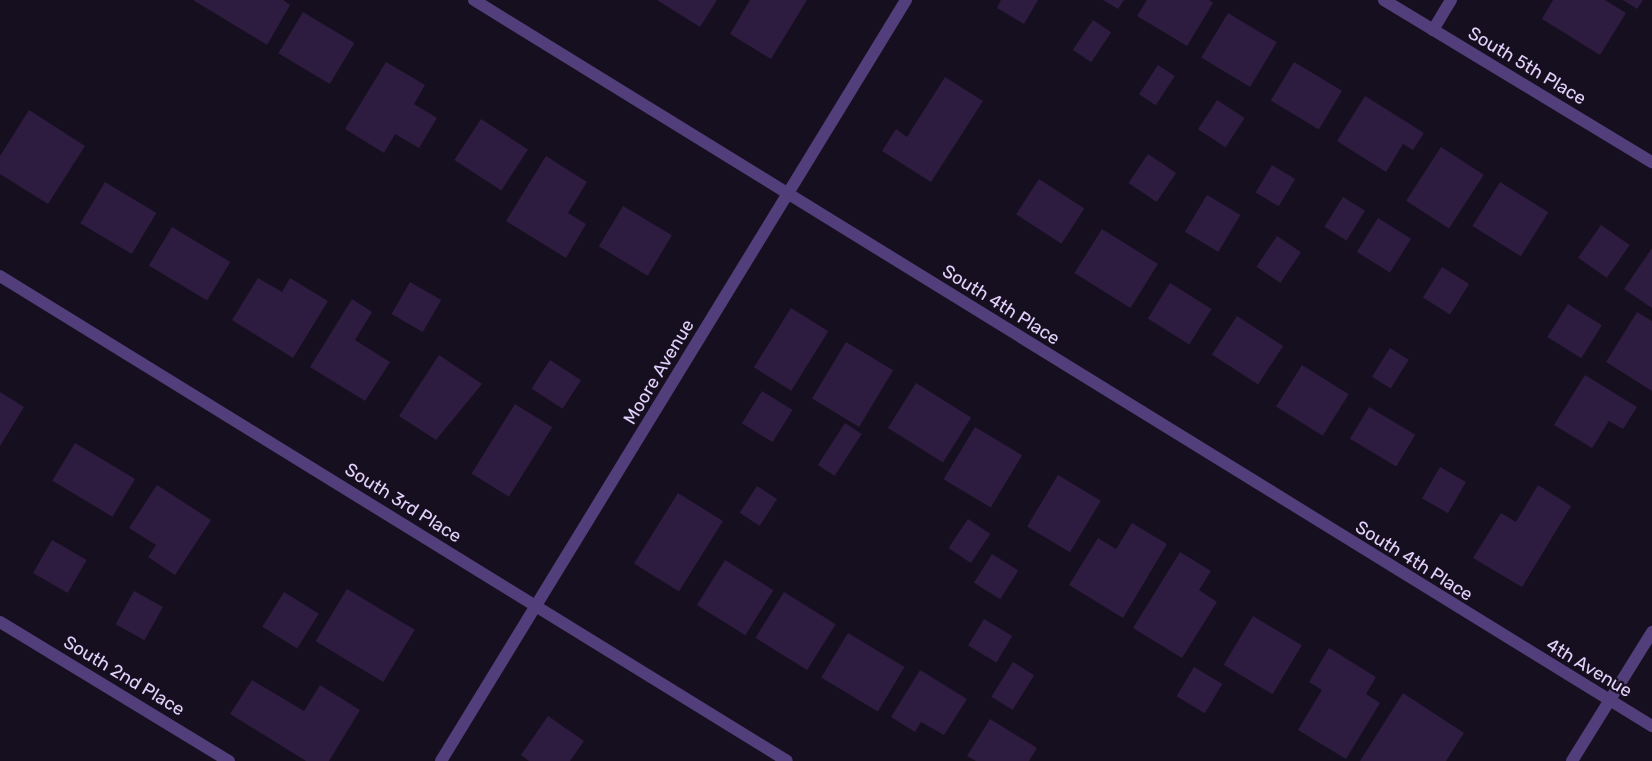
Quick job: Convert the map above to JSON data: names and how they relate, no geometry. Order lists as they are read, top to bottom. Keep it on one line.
{"streets":{"street":["South 5th Place","South 4th Place","Moore Avenue","South 3rd Place","4th Avenue","South 2nd Place"]},"crossings":[["South 4th Place","Moore Avenue"],["South 4th Place","4th Avenue"],["Moore Avenue","South 3rd Place"]]}
